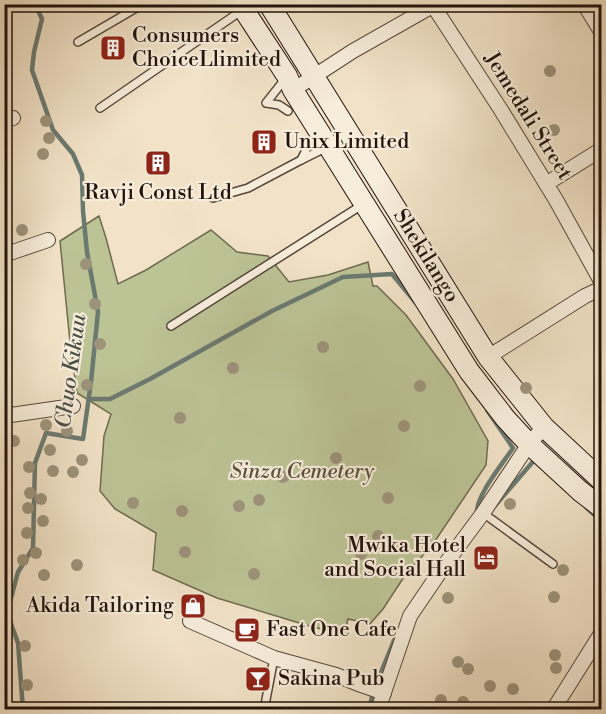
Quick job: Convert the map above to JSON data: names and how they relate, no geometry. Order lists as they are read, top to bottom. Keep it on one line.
{"streets":{"main road":["Shekilango"],"street":["Jemedali Street"]},"water":["Chuo Kikuu"],"parks":["Sinza Cemetery"],"places":{"building":["Consumers ChoiceLlimited","Unix Limited","Ravji Const Ltd"],"hotel":["Mwika Hotel and Social Hall"],"shop":["Akida Tailoring"],"cafe":["Fast One Cafe"],"bar":["Sakina Pub"]}}
